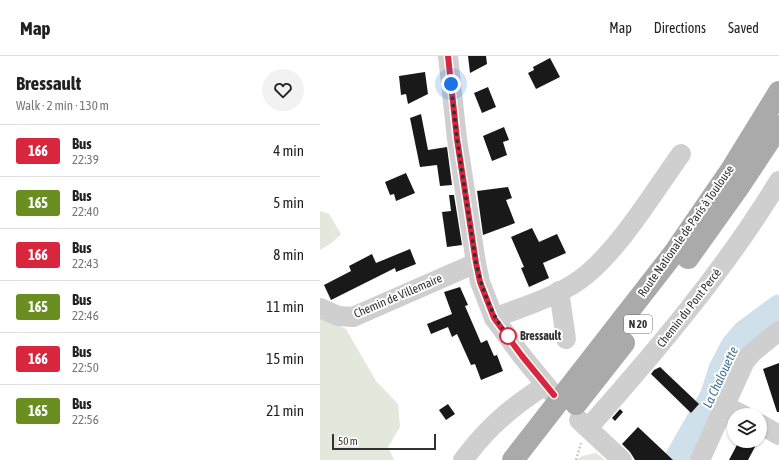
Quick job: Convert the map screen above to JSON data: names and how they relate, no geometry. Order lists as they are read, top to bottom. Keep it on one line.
{"streets":{"main road":["Route Nationale de Paris à Toulouse","N 20"],"street":["Chemin de Villemaire","Chemin du Pont Percé"]},"water":["La Chalouette"],"places":["Bressault"],"lines":["bus line 166"],"scale_bar":"50 m","page":{"header":"Map","nav":["Map","Directions","Saved"],"heading":["Bressault","Walk · 2 min · 130 m"],"list":[{"mark":"166","name":"Bus","note":"22:39","value":"4 min"},{"mark":"165","name":"Bus","note":"22:40","value":"5 min"},{"mark":"166","name":"Bus","note":"22:43","value":"8 min"},{"mark":"165","name":"Bus","note":"22:46","value":"11 min"},{"mark":"166","name":"Bus","note":"22:50","value":"15 min"},{"mark":"165","name":"Bus","note":"22:56","value":"21 min"}],"scale":"50 m"}}
